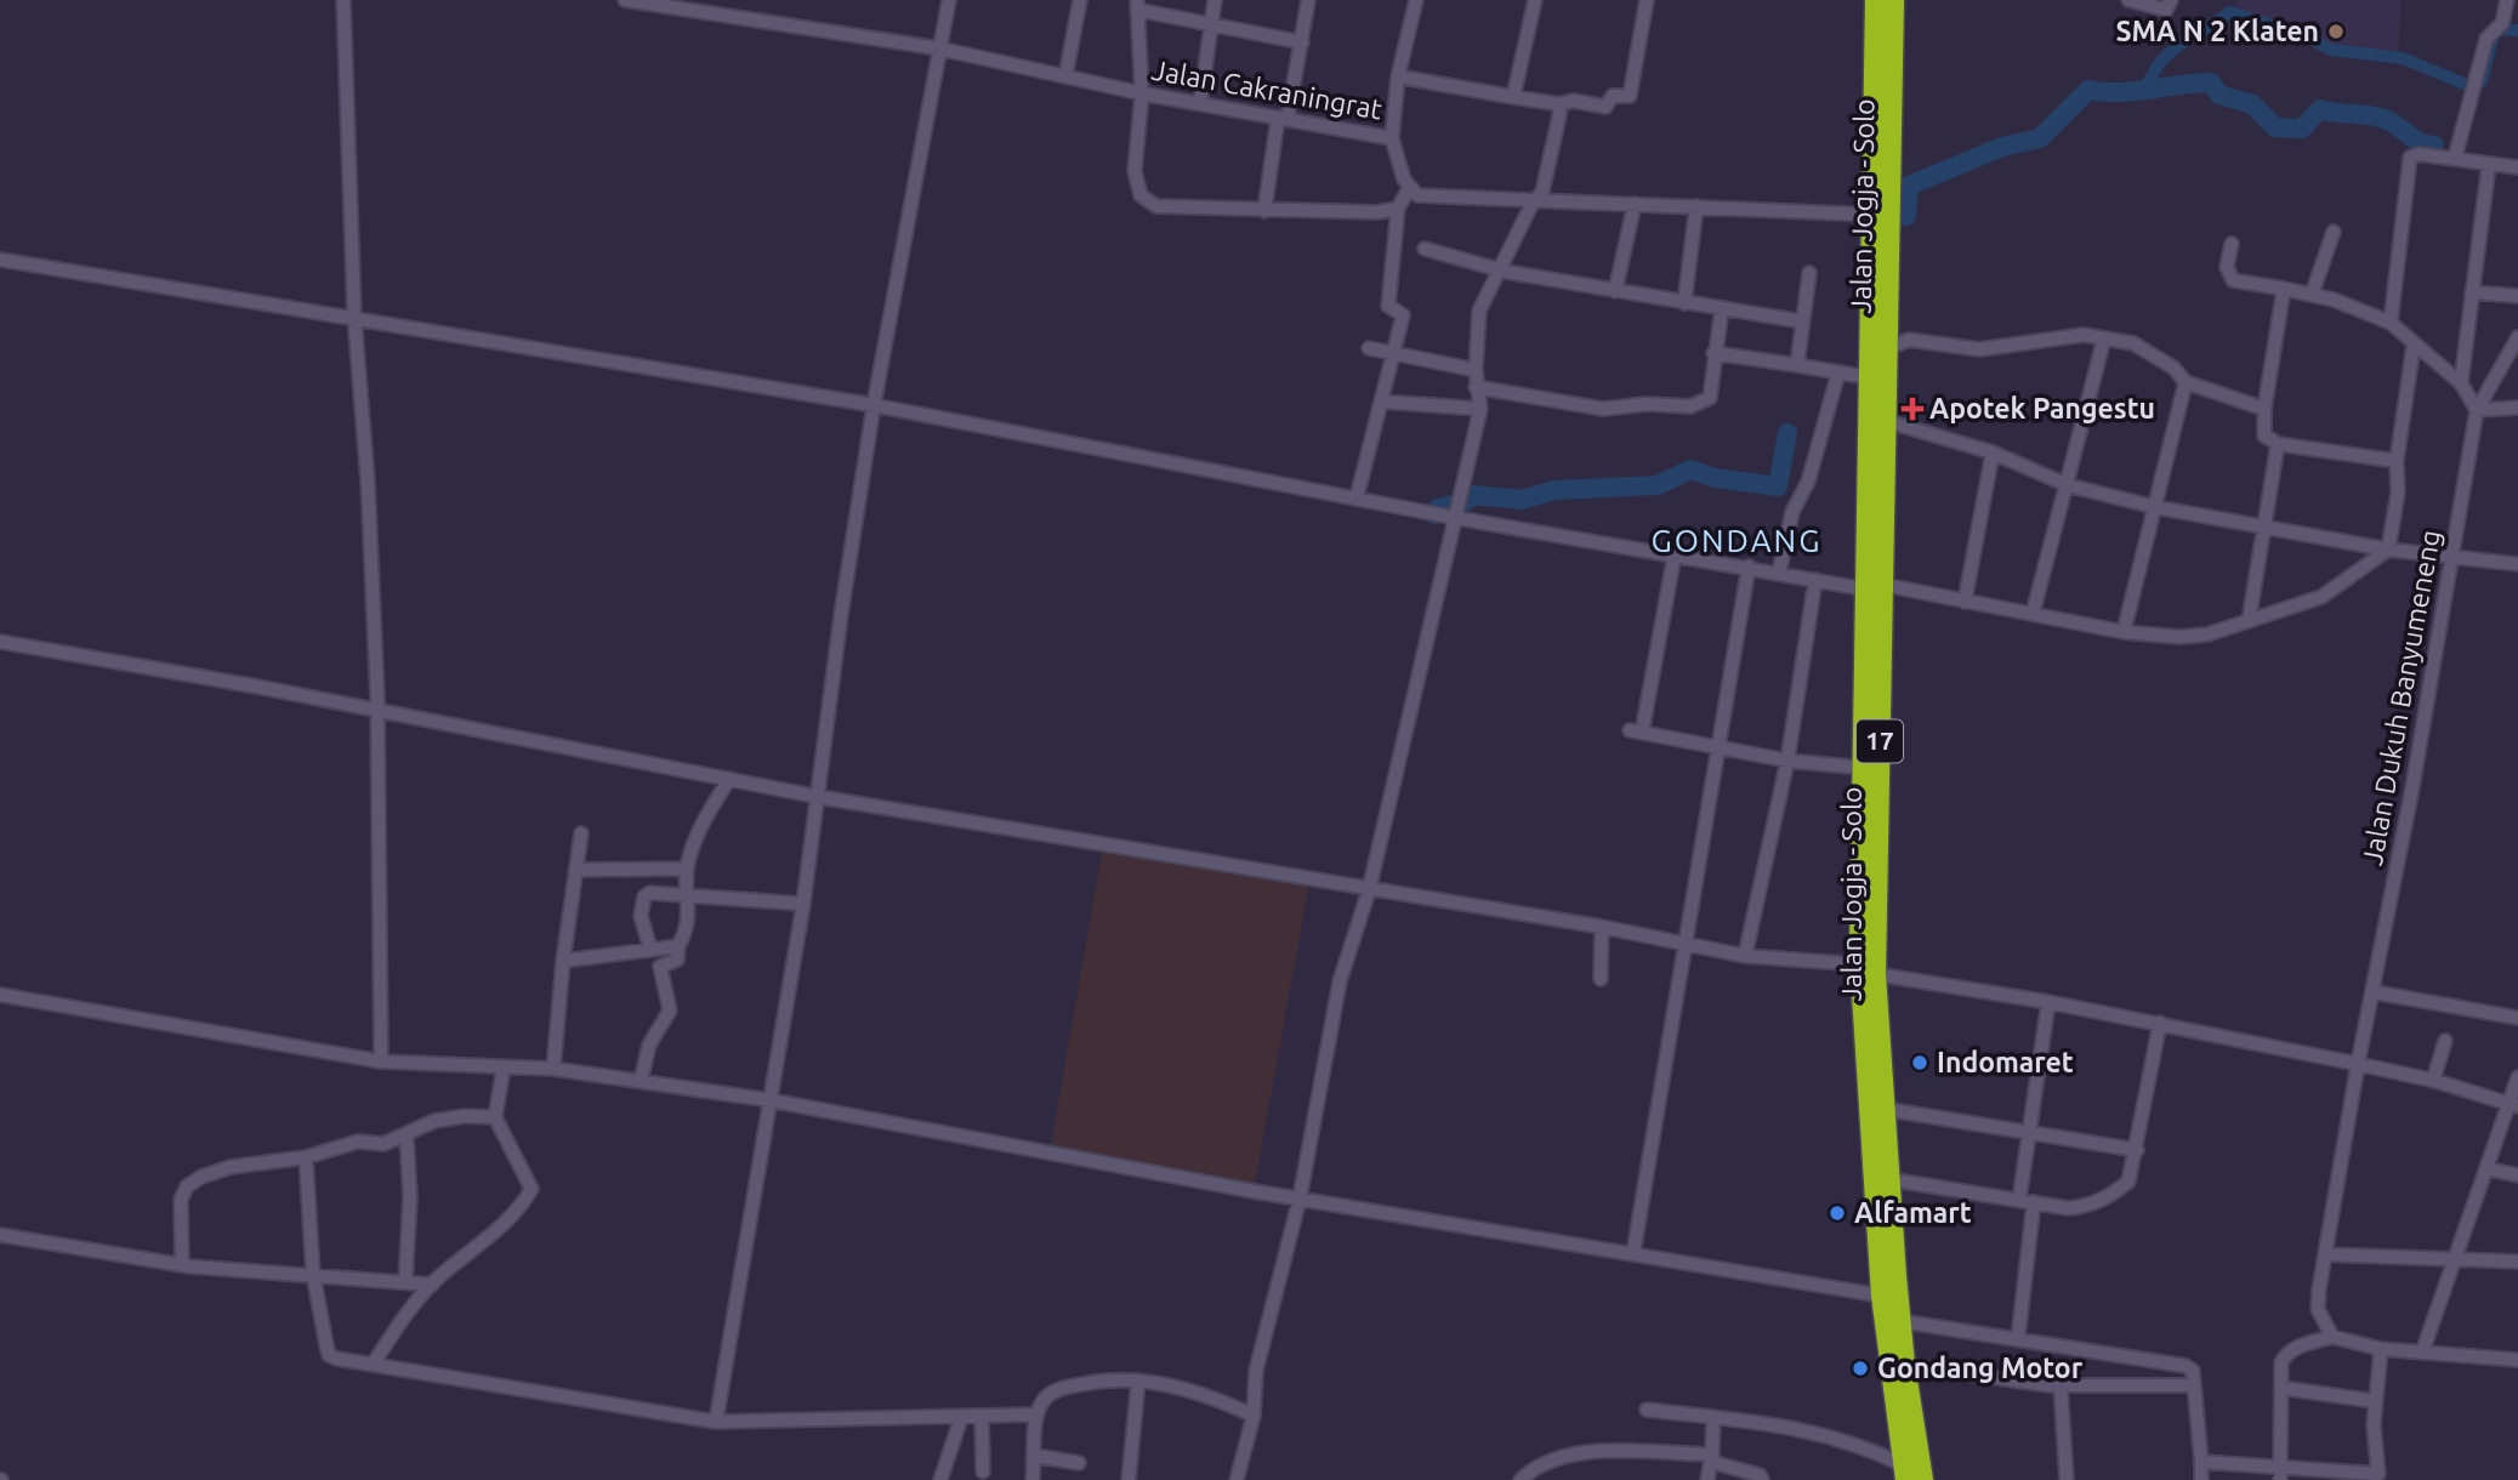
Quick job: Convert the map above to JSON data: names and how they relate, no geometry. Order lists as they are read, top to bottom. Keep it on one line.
{"streets":{"highway":["Jalan Jogja - Solo","17"],"street":["Jalan Cakraningrat","Jalan Dukuh Banyumeneng"]},"districts":["GONDANG"],"places":{"other":["SMA N 2 Klaten","Indomaret","Alfamart","Gondang Motor"],"health":["Apotek Pangestu"]}}
